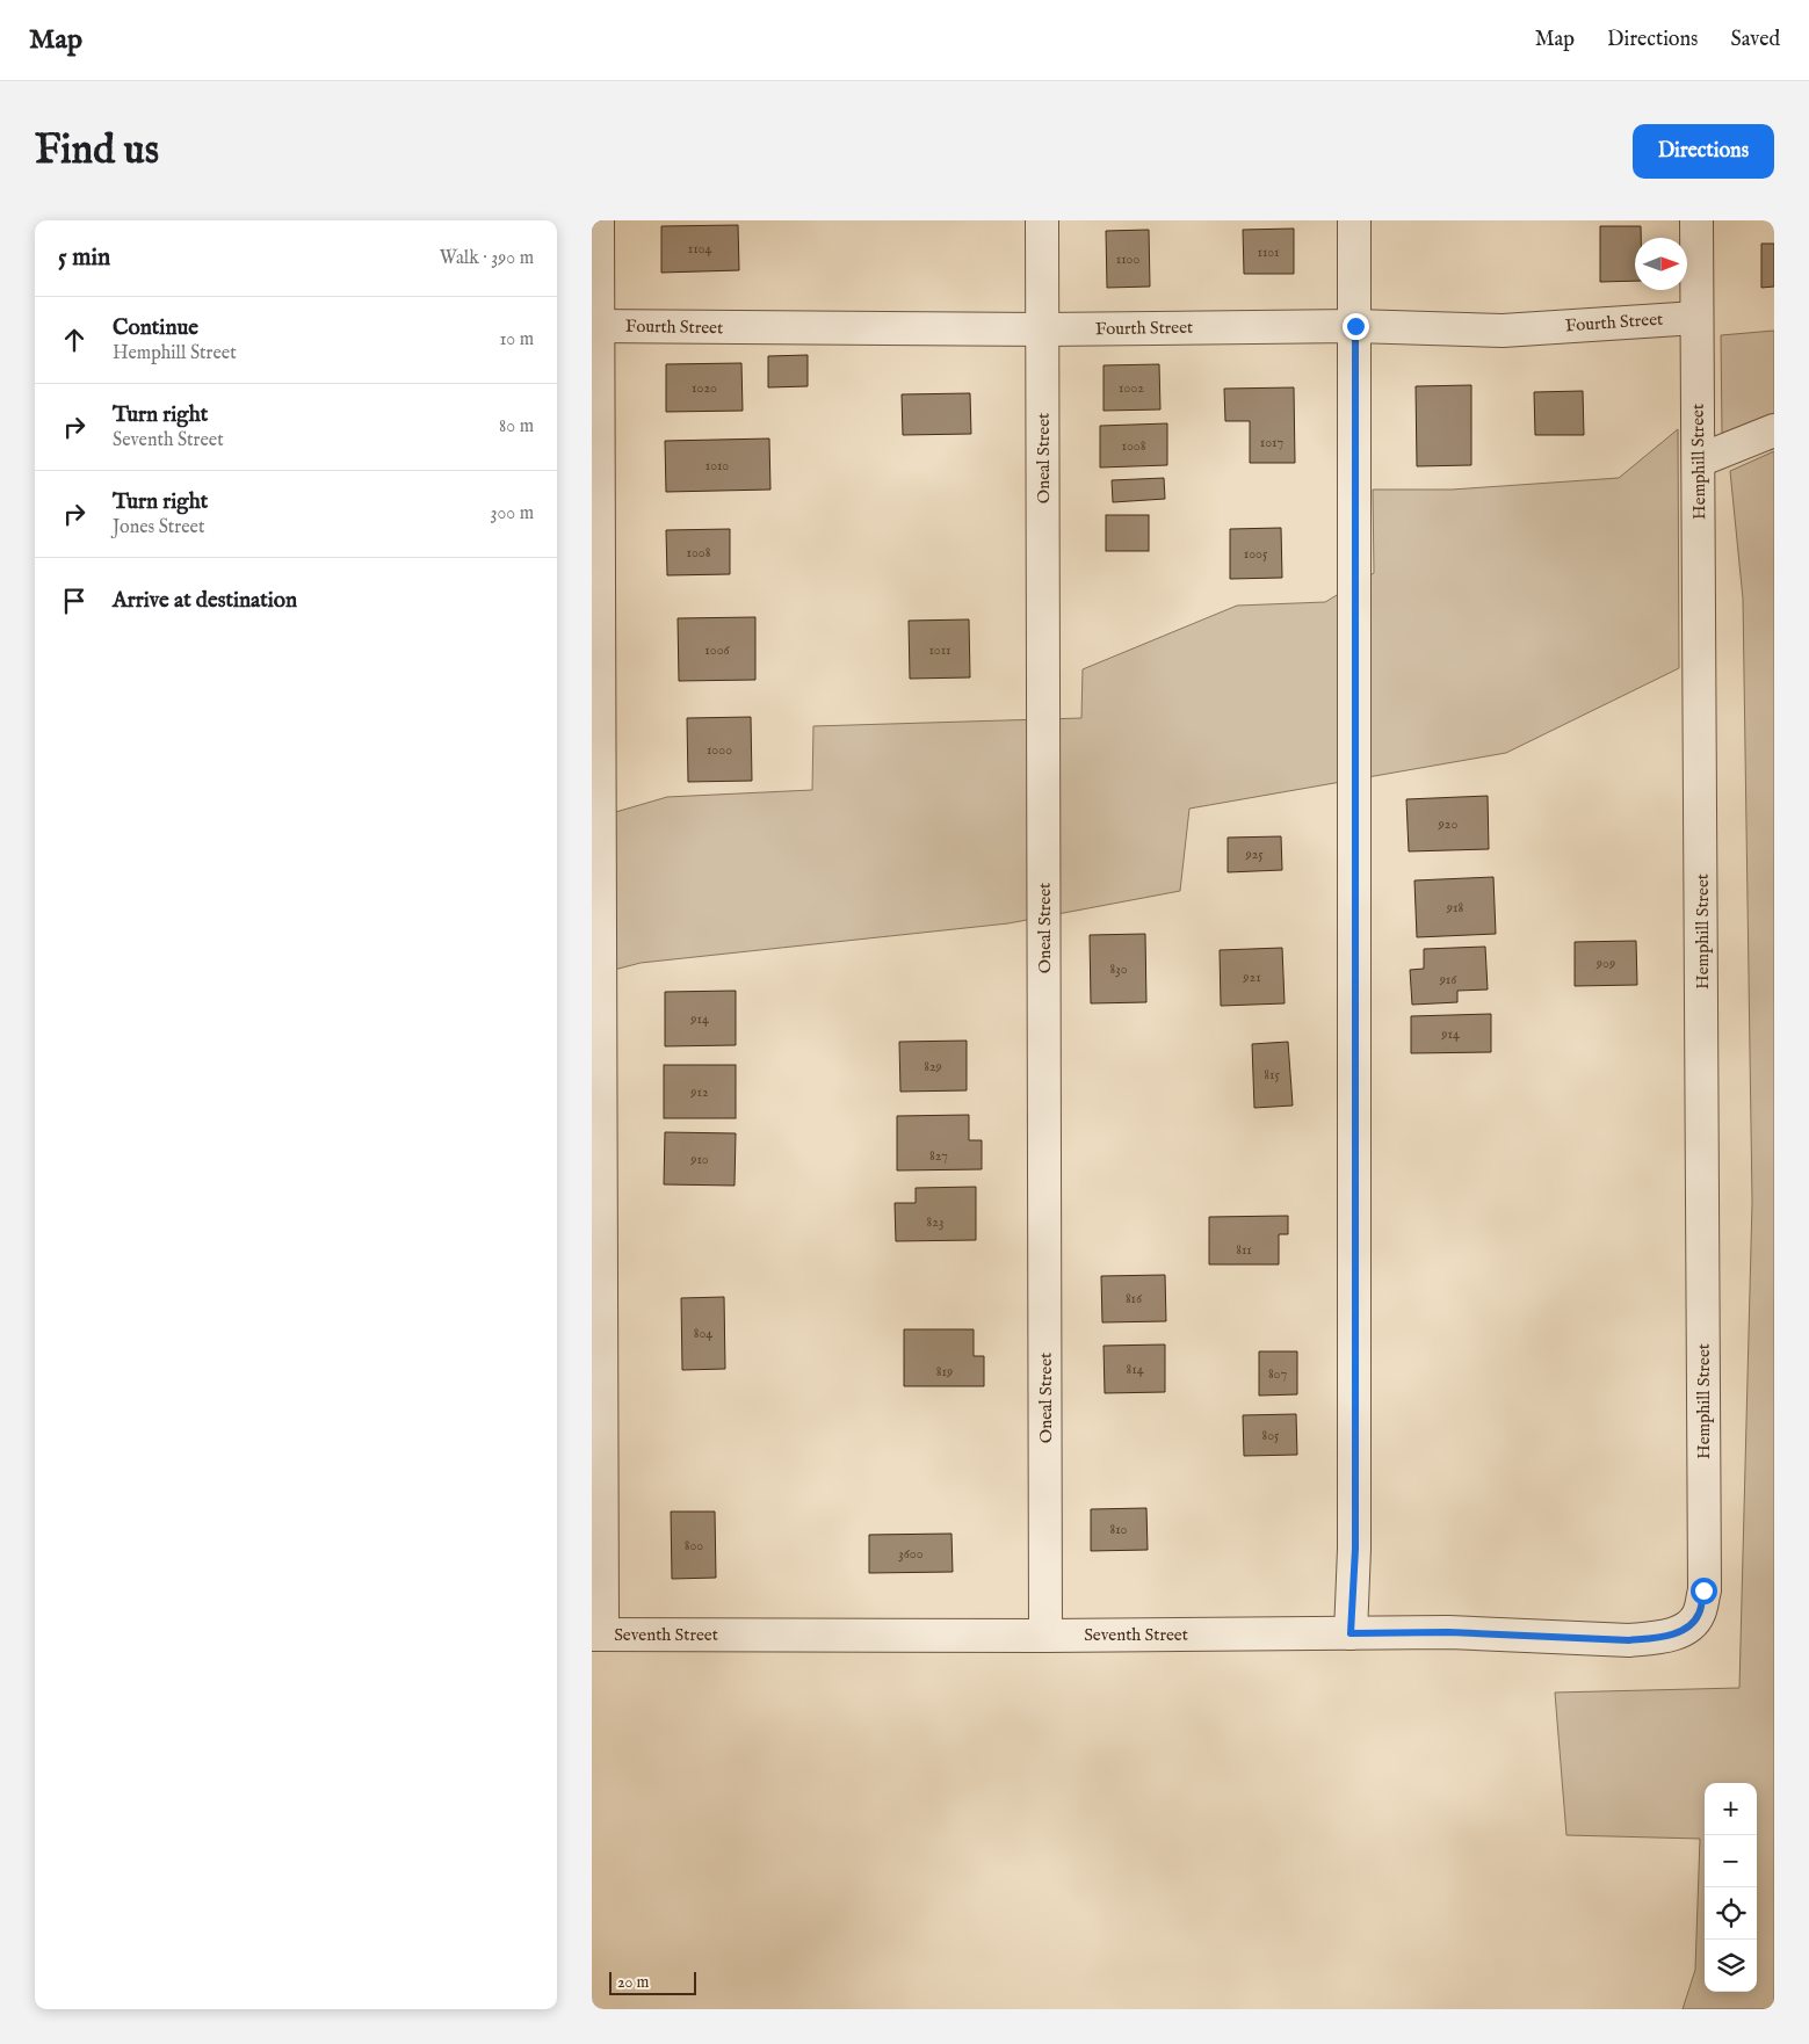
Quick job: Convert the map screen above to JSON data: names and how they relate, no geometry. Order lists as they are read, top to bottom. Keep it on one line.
{"streets":{"street":["Fourth Street","Oneal Street","Hemphill Street","Seventh Street"]},"crossings":[["Fourth Street","Oneal Street"],["Fourth Street","Hemphill Street"],["Oneal Street","Seventh Street"],["Hemphill Street","Seventh Street"]],"house_numbers":["1104","1101","1100","1020","1002","1017","1008","1010","1008","1005","1006","1011","1000","920","925","918","909","830","921","916","914","914","829","815","912","827","910","823","811","816","804","814","819","807","805","810","800","3600"],"scale_bar":"20 m","north":"right","page":{"header":"Map","nav":["Map","Directions","Saved"],"buttons":"Directions","title":"Find us","heading":["5 min","Walk · 390 m"],"list":[["Continue","Hemphill Street","10 m"],["Turn right","Seventh Street","80 m"],["Turn right","Jones Street","300 m"],"Arrive at destination"],"map_buttons":["+","−"],"scale":"20 m"}}
